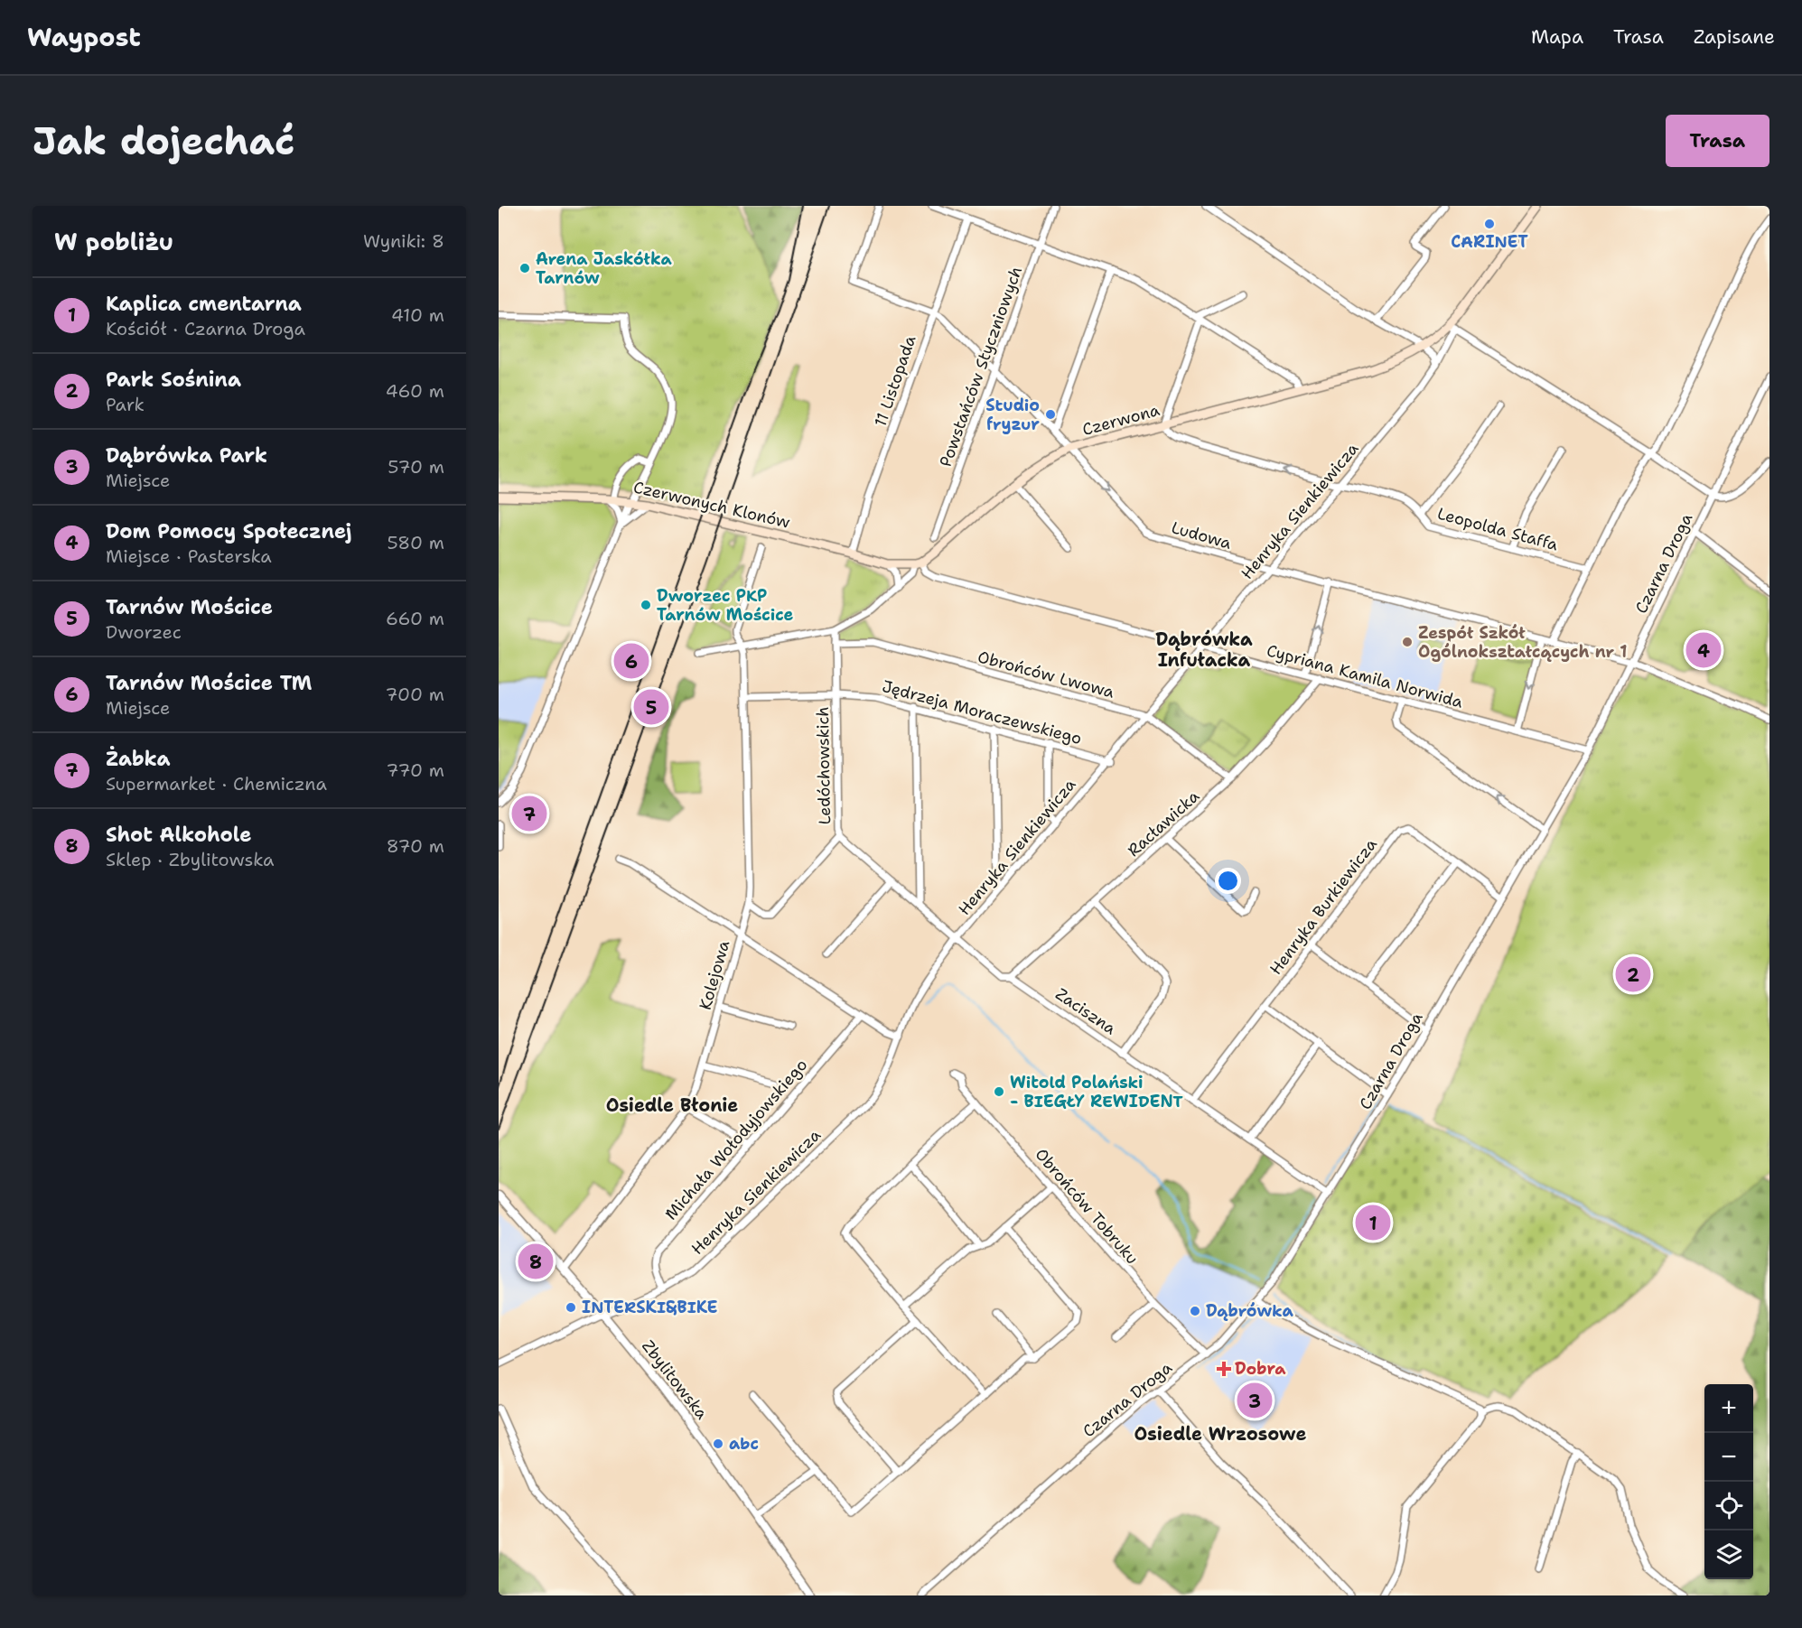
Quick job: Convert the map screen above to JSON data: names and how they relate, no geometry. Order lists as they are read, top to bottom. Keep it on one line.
{"streets":{"main road":["Czerwona","Czerwonych Klonów"],"street":["Powstańców Styczniowych","11 Listopada","Henryka Sienkiewicza","Leopolda Staffa","Ludowa","Czarna Droga","Obrońców Lwowa","Cypriana Kamila Norwida","Jędrzeja Moraczewskiego","Ledóchowskich","Racławicka","Henryka Burkiewicza","Kolejowa","Zaciszna","Michała Wołodyjowskiego","Obrońców Tobruku","Zbylitowska"]},"crossings":[["Powstańców Styczniowych","Ludowa"],["11 Listopada","Czerwonych Klonów"],["11 Listopada","Ludowa"],["Czerwona","Czerwonych Klonów"],["Czerwona","Henryka Sienkiewicza"],["Czerwona","Leopolda Staffa"],["Czerwona","Ludowa"],["Czerwona","Cypriana Kamila Norwida"],["Czerwona","Ledóchowskich"],["Czerwona","Kolejowa"],["Czerwonych Klonów","Cypriana Kamila Norwida"],["Henryka Sienkiewicza","Leopolda Staffa"],["Henryka Sienkiewicza","Ludowa"],["Henryka Sienkiewicza","Obrońców Lwowa"],["Henryka Sienkiewicza","Cypriana Kamila Norwida"],["Henryka Sienkiewicza","Jędrzeja Moraczewskiego"],["Henryka Sienkiewicza","Zaciszna"],["Henryka Sienkiewicza","Michała Wołodyjowskiego"],["Henryka Sienkiewicza","Zbylitowska"],["Ludowa","Czarna Droga"],["Czarna Droga","Cypriana Kamila Norwida"],["Czarna Droga","Henryka Burkiewicza"],["Czarna Droga","Zaciszna"],["Czarna Droga","Obrońców Tobruku"],["Obrońców Lwowa","Ledóchowskich"],["Obrońców Lwowa","Racławicka"],["Cypriana Kamila Norwida","Racławicka"],["Jędrzeja Moraczewskiego","Ledóchowskich"],["Jędrzeja Moraczewskiego","Kolejowa"],["Ledóchowskich","Kolejowa"],["Ledóchowskich","Zaciszna"],["Racławicka","Zaciszna"],["Henryka Burkiewicza","Zaciszna"],["Kolejowa","Zbylitowska"]],"one_way":["Leopolda Staffa"],"districts":["Dąbrówka Infułacka","Osiedle Błonie","Osiedle Wrzosowe"],"places":{"other":["CARINET","Arena Jaskółka Tarnów","Studio fryzur","Dworzec PKP Tarnów Mościce","Zespół Szkół Ogólnokształcących nr 1","Witold Polański - BIEGŁY REWIDENT","INTERSKI&BIKE","Dąbrówka","abc"],"health":["Dobra"]},"page":{"header":"Waypost","nav":["Mapa","Trasa","Zapisane"],"buttons":"Trasa","title":"Jak dojechać","heading":["W pobliżu","Wyniki: 8"],"list":[{"mark":"1","name":"Kaplica cmentarna","note":"Kościół · Czarna Droga","value":"410 m"},{"mark":"2","name":"Park Sośnina","note":"Park","value":"460 m"},{"mark":"3","name":"Dąbrówka Park","note":"Miejsce","value":"570 m"},{"mark":"4","name":"Dom Pomocy Społecznej","note":"Miejsce · Pasterska","value":"580 m"},{"mark":"5","name":"Tarnów Mościce","note":"Dworzec","value":"660 m"},{"mark":"6","name":"Tarnów Mościce TM","note":"Miejsce","value":"700 m"},{"mark":"7","name":"Żabka","note":"Supermarket · Chemiczna","value":"770 m"},{"mark":"8","name":"Shot Alkohole","note":"Sklep · Zbylitowska","value":"870 m"}],"pins":["4","6","5","7","2","1","8","3"],"map_buttons":["+","−"]}}
